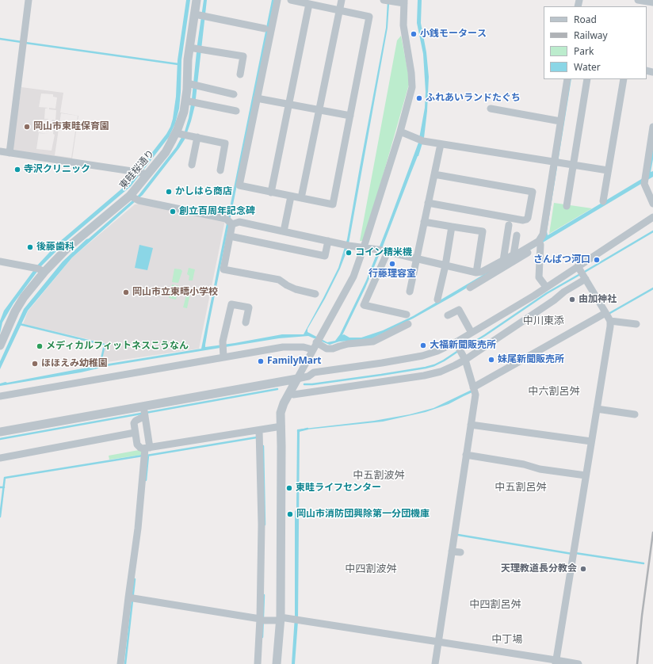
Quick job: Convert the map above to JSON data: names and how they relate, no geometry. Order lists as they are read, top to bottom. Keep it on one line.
{"streets":{"street":["東畦桜通り"]},"districts":["中川東添","中六割呂舛","中五割波舛","中五割呂舛","中四割波舛","中四割呂舛","中丁場"],"places":["小銭モータース","ふれあいランドたぐち","岡山市東畦保育園","寺沢クリニック","かしはら商店","創立百周年記念碑","後藤歯科","コイン精米機","さんぱつ河口","行藤理容室","岡山市立東疇小学校","由加神社","大福新聞販売所","メディカルフィットネスこうなん","妹尾新聞販売所","FamilyMart","ほほえみ幼稚園","東畦ライフセンター","岡山市消防団興除第一分団機庫","天理教道長分教会"],"legend":["Road","Railway","Park","Water"]}
